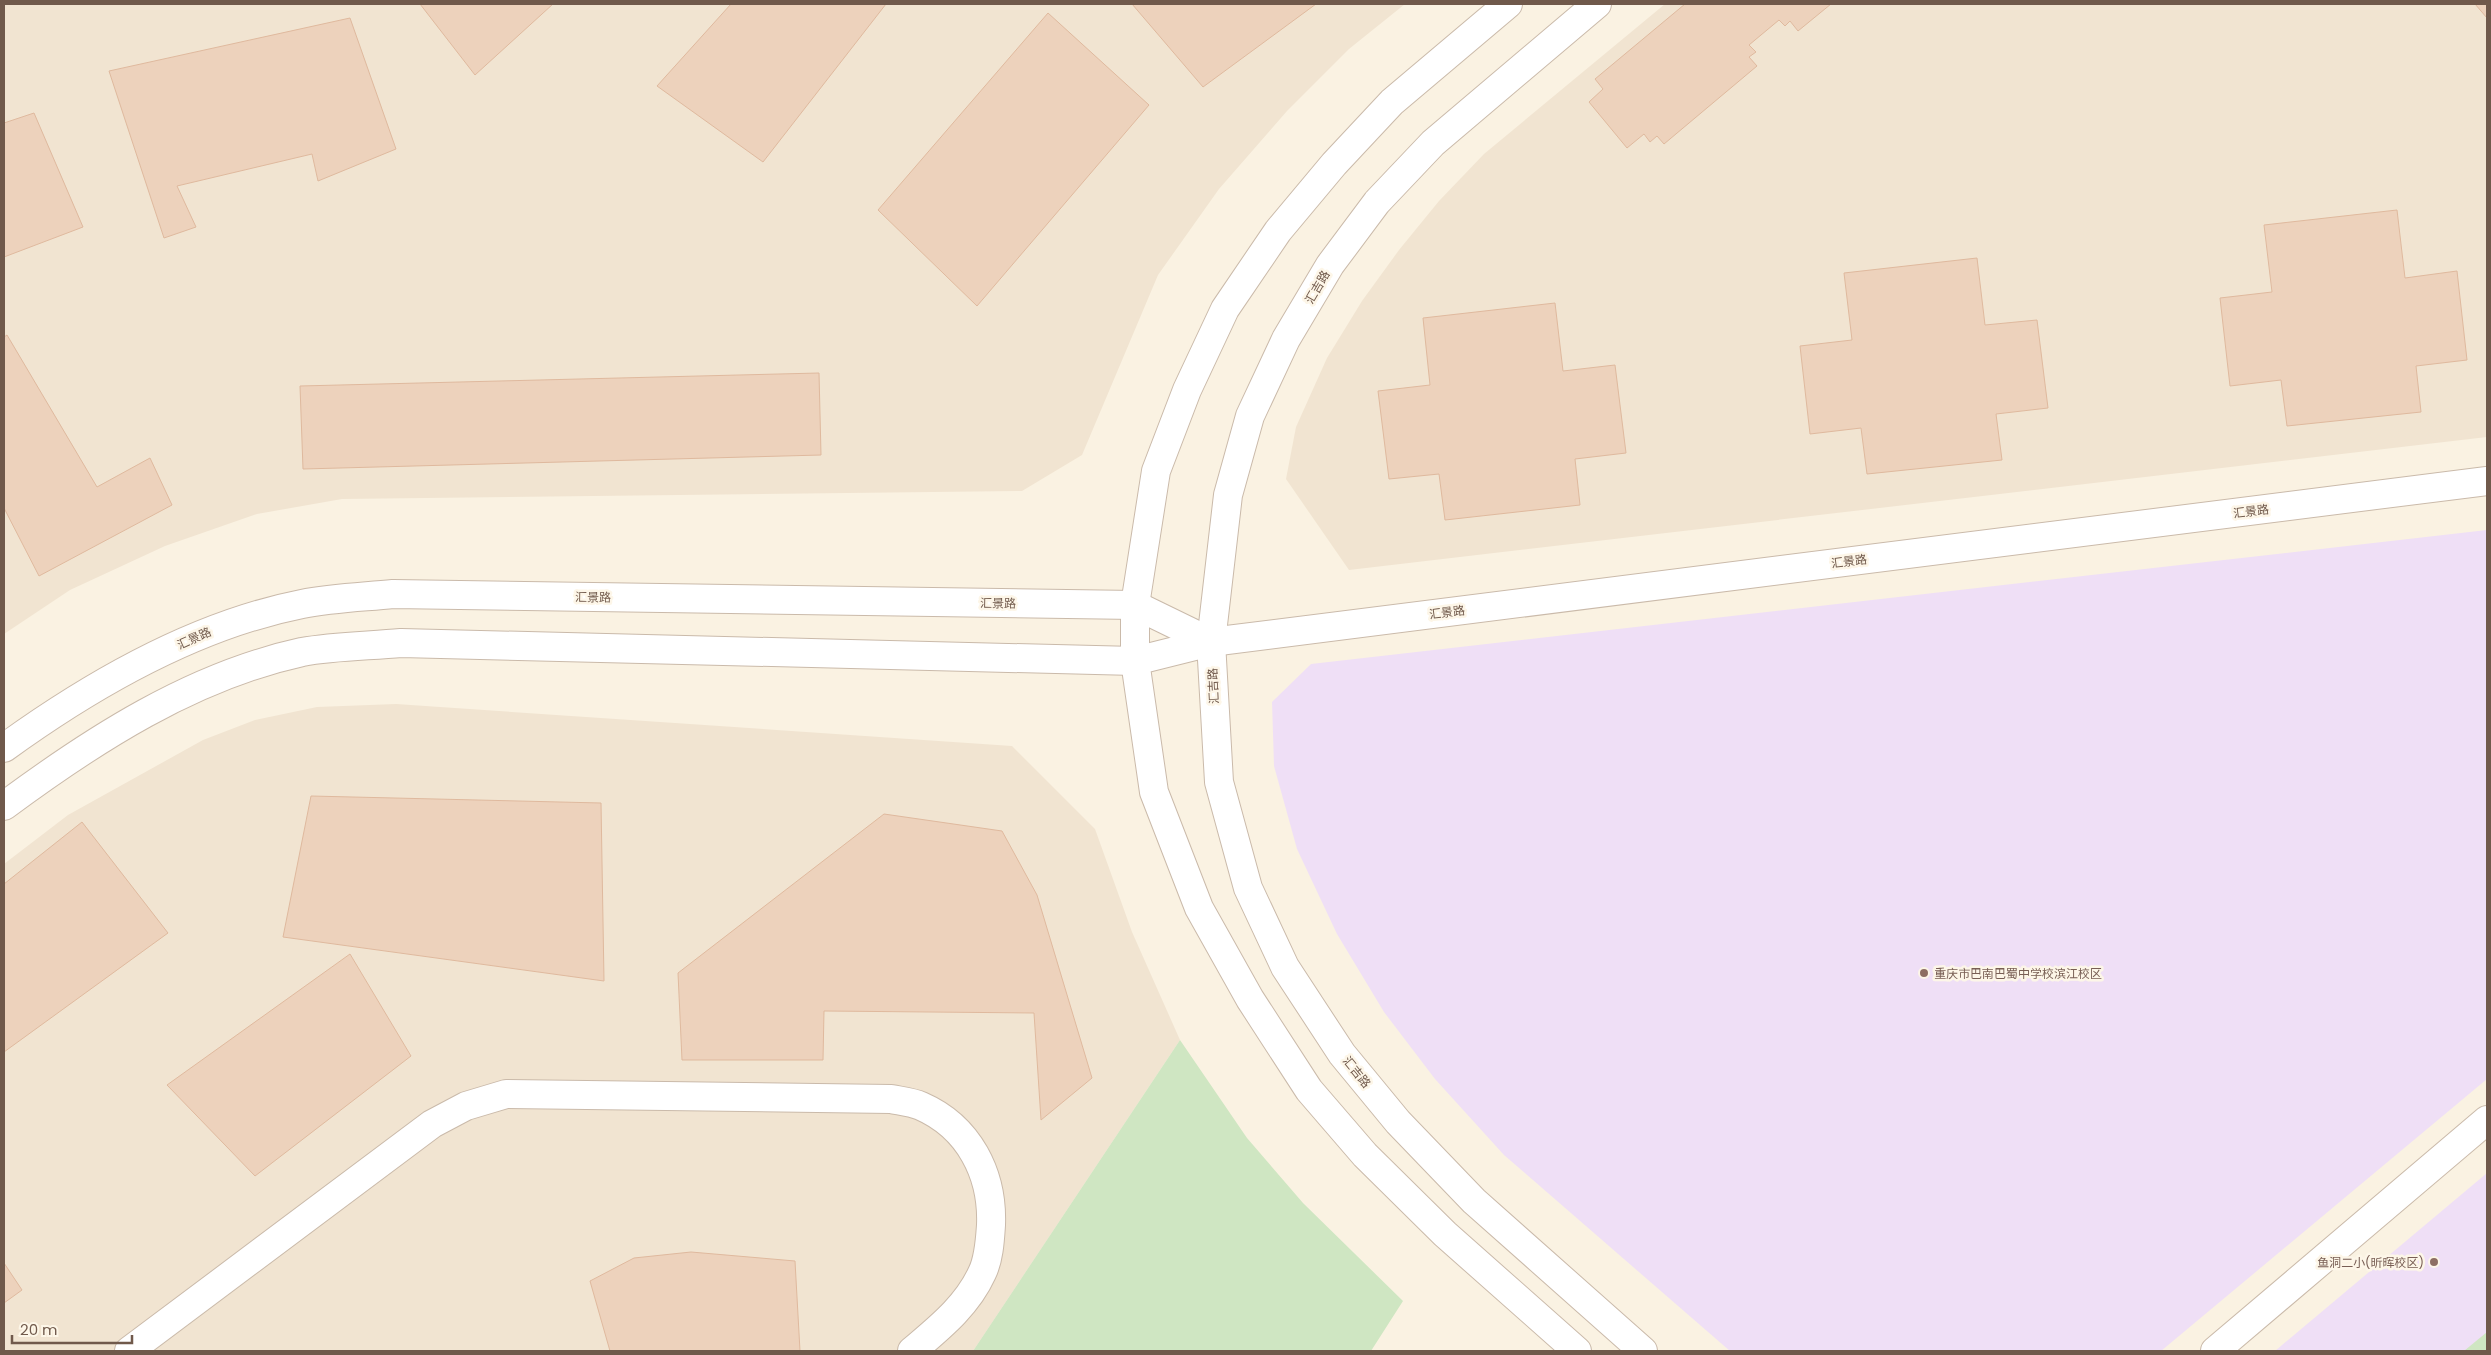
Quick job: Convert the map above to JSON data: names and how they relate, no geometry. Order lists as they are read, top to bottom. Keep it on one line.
{"streets":{"street":["汇吉路","汇景路"]},"crossings":[["汇吉路","汇景路"]],"places":["重庆市巴南巴蜀中学校滨江校区","鱼洞二小(昕晖校区)"],"scale_bar":"20 m"}
